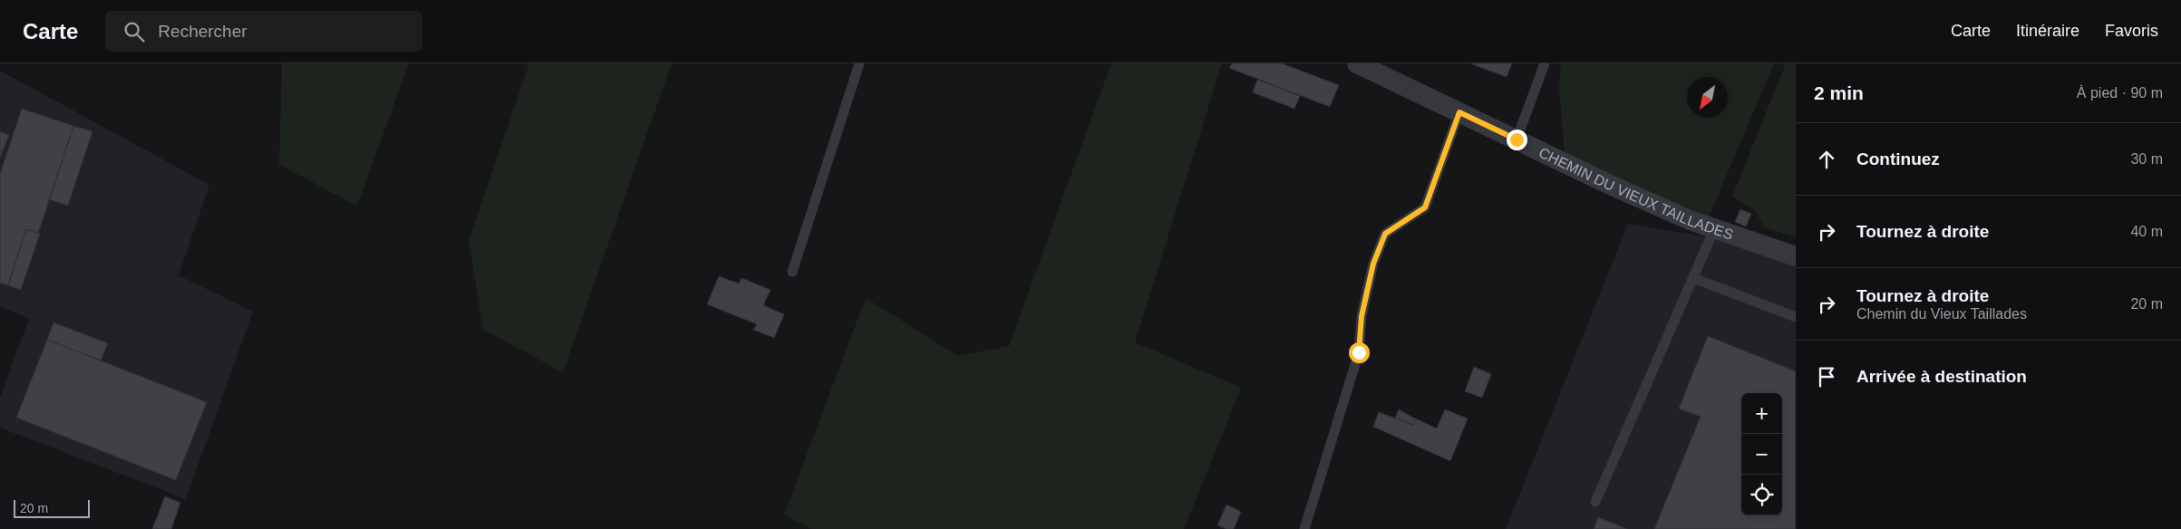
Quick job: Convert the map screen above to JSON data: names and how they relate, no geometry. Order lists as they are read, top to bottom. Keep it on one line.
{"streets":{"street":["CHEMIN DU VIEUX TAILLADES"]},"scale_bar":"20 m","north":"bottom left","page":{"header":"Carte","search":"Rechercher","nav":["Carte","Itinéraire","Favoris"],"heading":["2 min","À pied · 90 m"],"list":[["Continuez","30 m"],["Tournez à droite","40 m"],["Tournez à droite","Chemin du Vieux Taillades","20 m"],"Arrivée à destination"],"map_buttons":["+","−"],"scale":"20 m"}}
